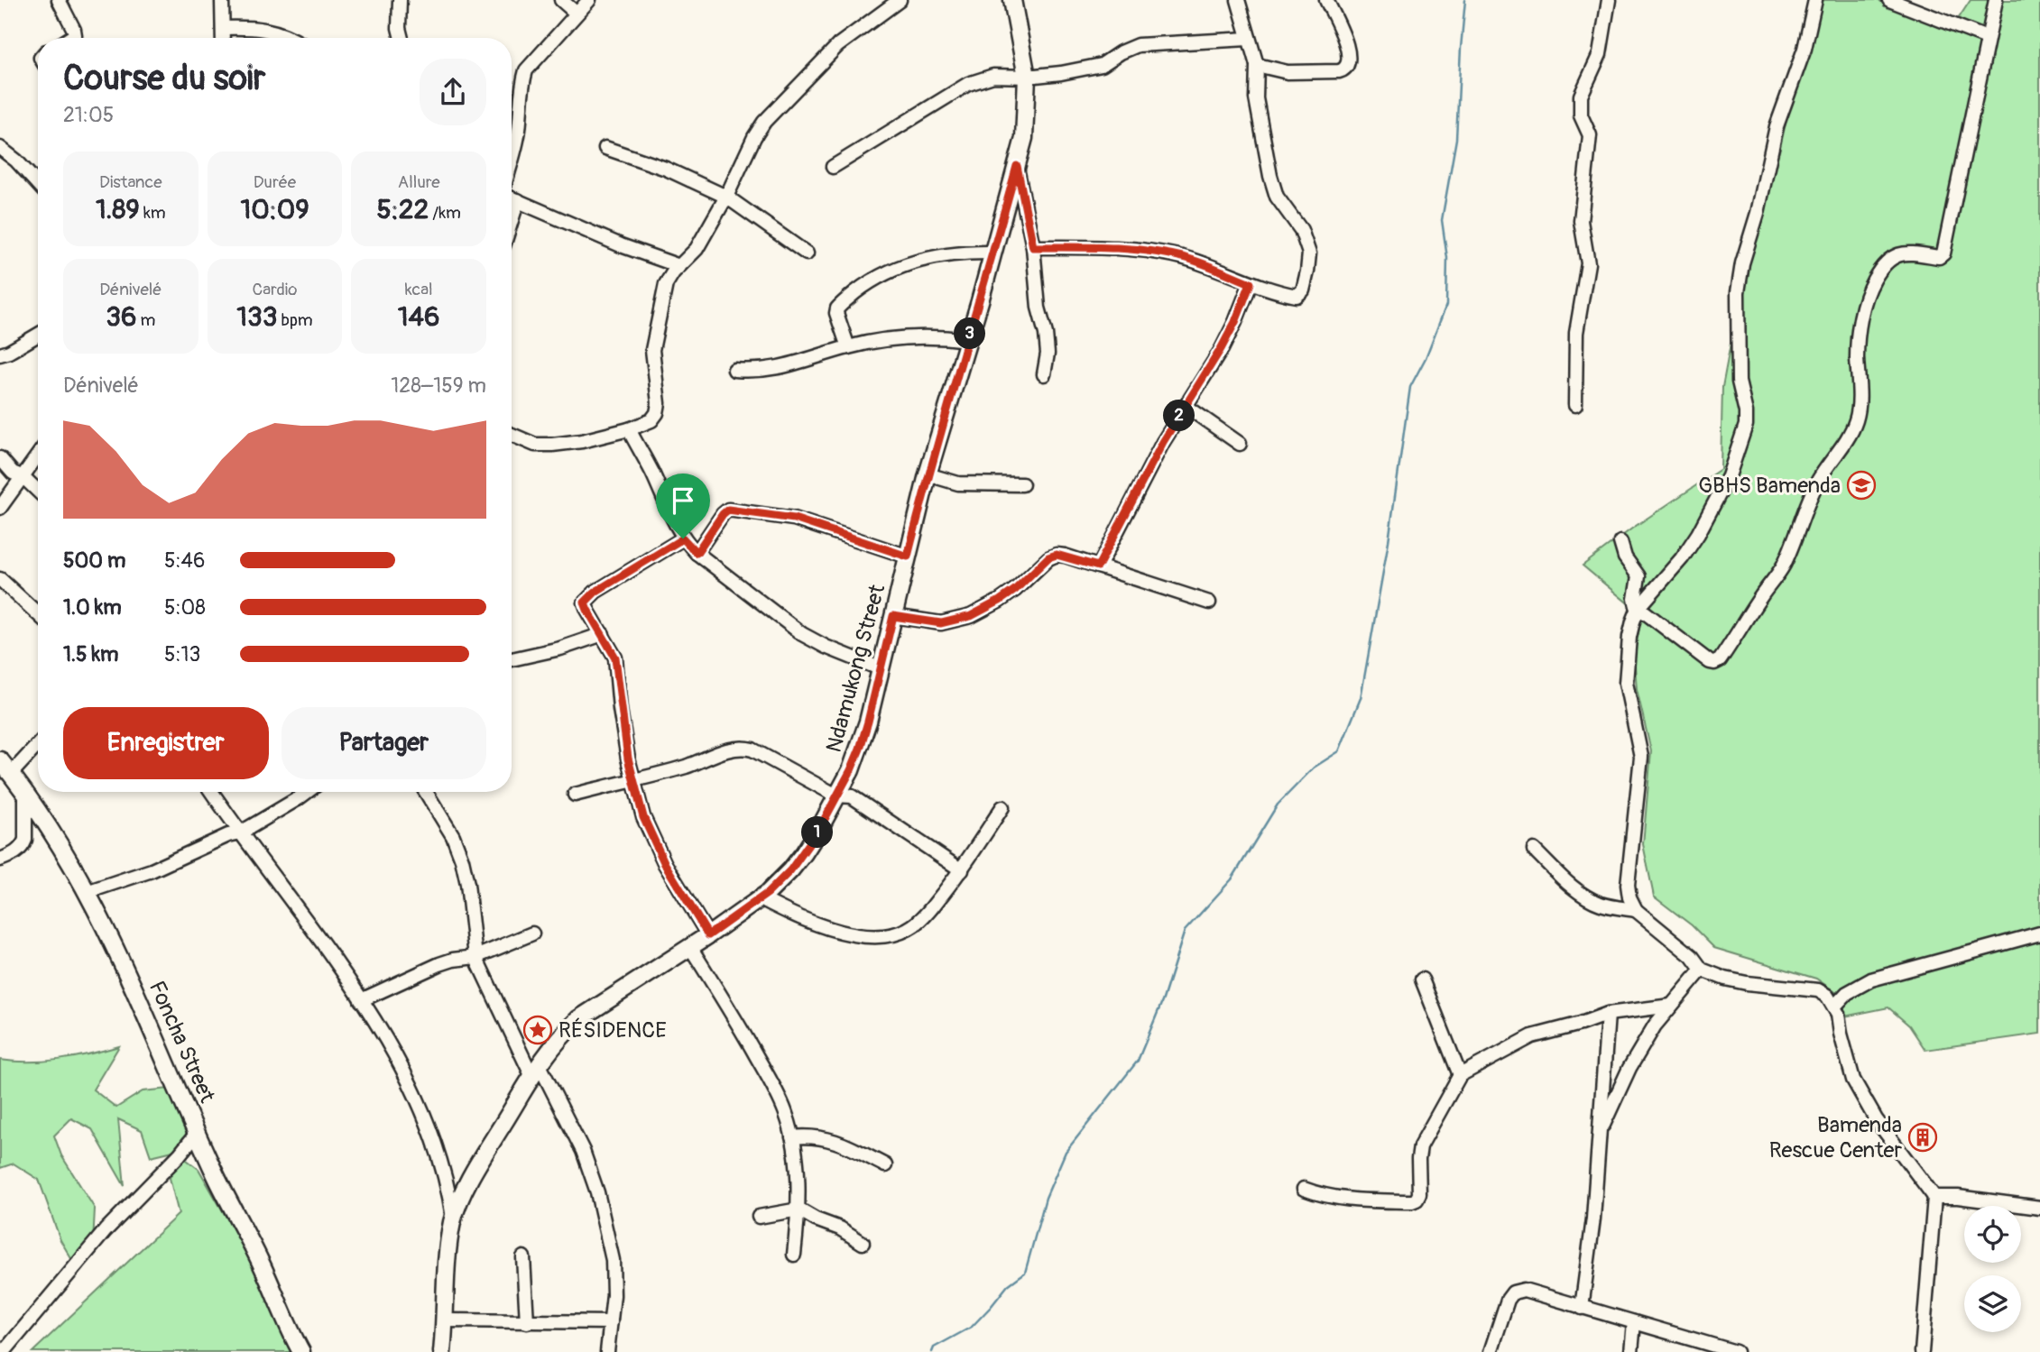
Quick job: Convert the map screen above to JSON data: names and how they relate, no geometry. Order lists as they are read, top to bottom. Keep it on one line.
{"streets":{"main road":["Ndamukong Street","Foncha Street"]},"places":{"school or university":["GBHS Bamenda"],"place":["RÉSIDENCE"],"building":["Bamenda Rescue Center"]},"page":{"heading":["Course du soir","21:05"],"stats":[["Distance","1.89 km"],["Durée","10:09"],["Allure","5:22 /km"],["Dénivelé","36 m"],["Cardio","133 bpm"],["kcal","146"]],"pins":["3","2","1"],"chart":["Dénivelé","128–159 m"],"list":[{"name":"500 m","note":"5:46"},{"name":"1.0 km","note":"5:08"},{"name":"1.5 km","note":"5:13"}],"buttons":["Enregistrer","Partager"]}}
